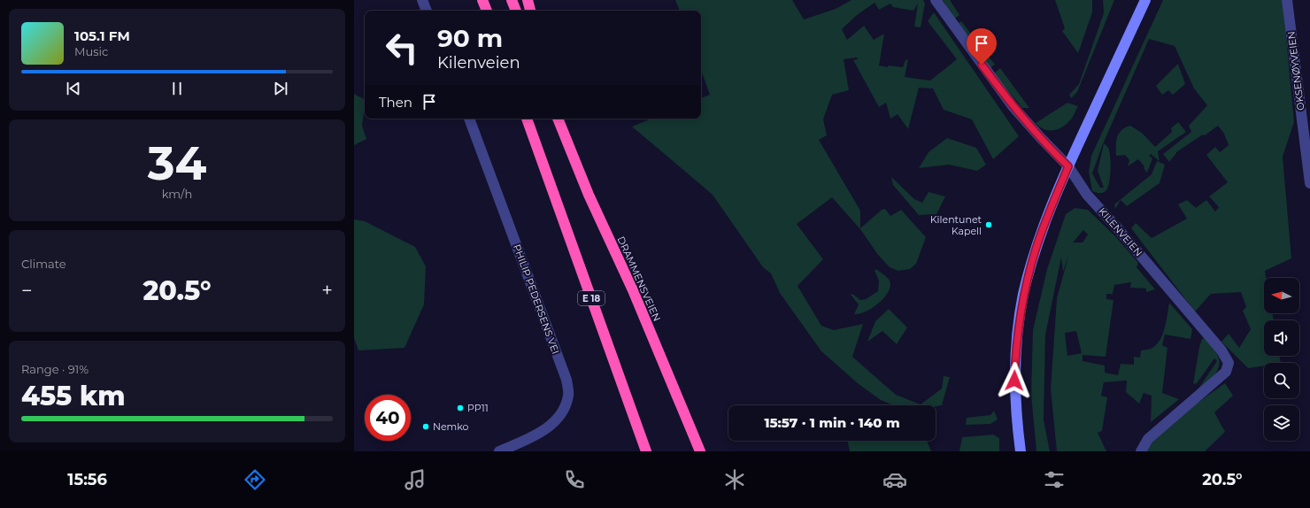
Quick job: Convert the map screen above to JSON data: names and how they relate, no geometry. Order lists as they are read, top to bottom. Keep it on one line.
{"streets":{"highway":["DRAMMENSVEIEN","E 18"],"street":["OKSENØYVEIEN","KILENVEIEN","PHILIP PEDERSENS VEI"]},"places":["Kilentunet Kapell","PP11","Nemko"],"north":"left","page":{"turn":["90 m","Kilenveien"],"song":["105.1 FM","Music"],"then":"Then","tile":[["34","km/h"],"Climate",["Range · 91%","455 km"]],"heat":["−","20.5°","+"],"limit":"40","trip":"15:57 · 1 min · 140 m","tabs":["15:56","20.5°"]}}
